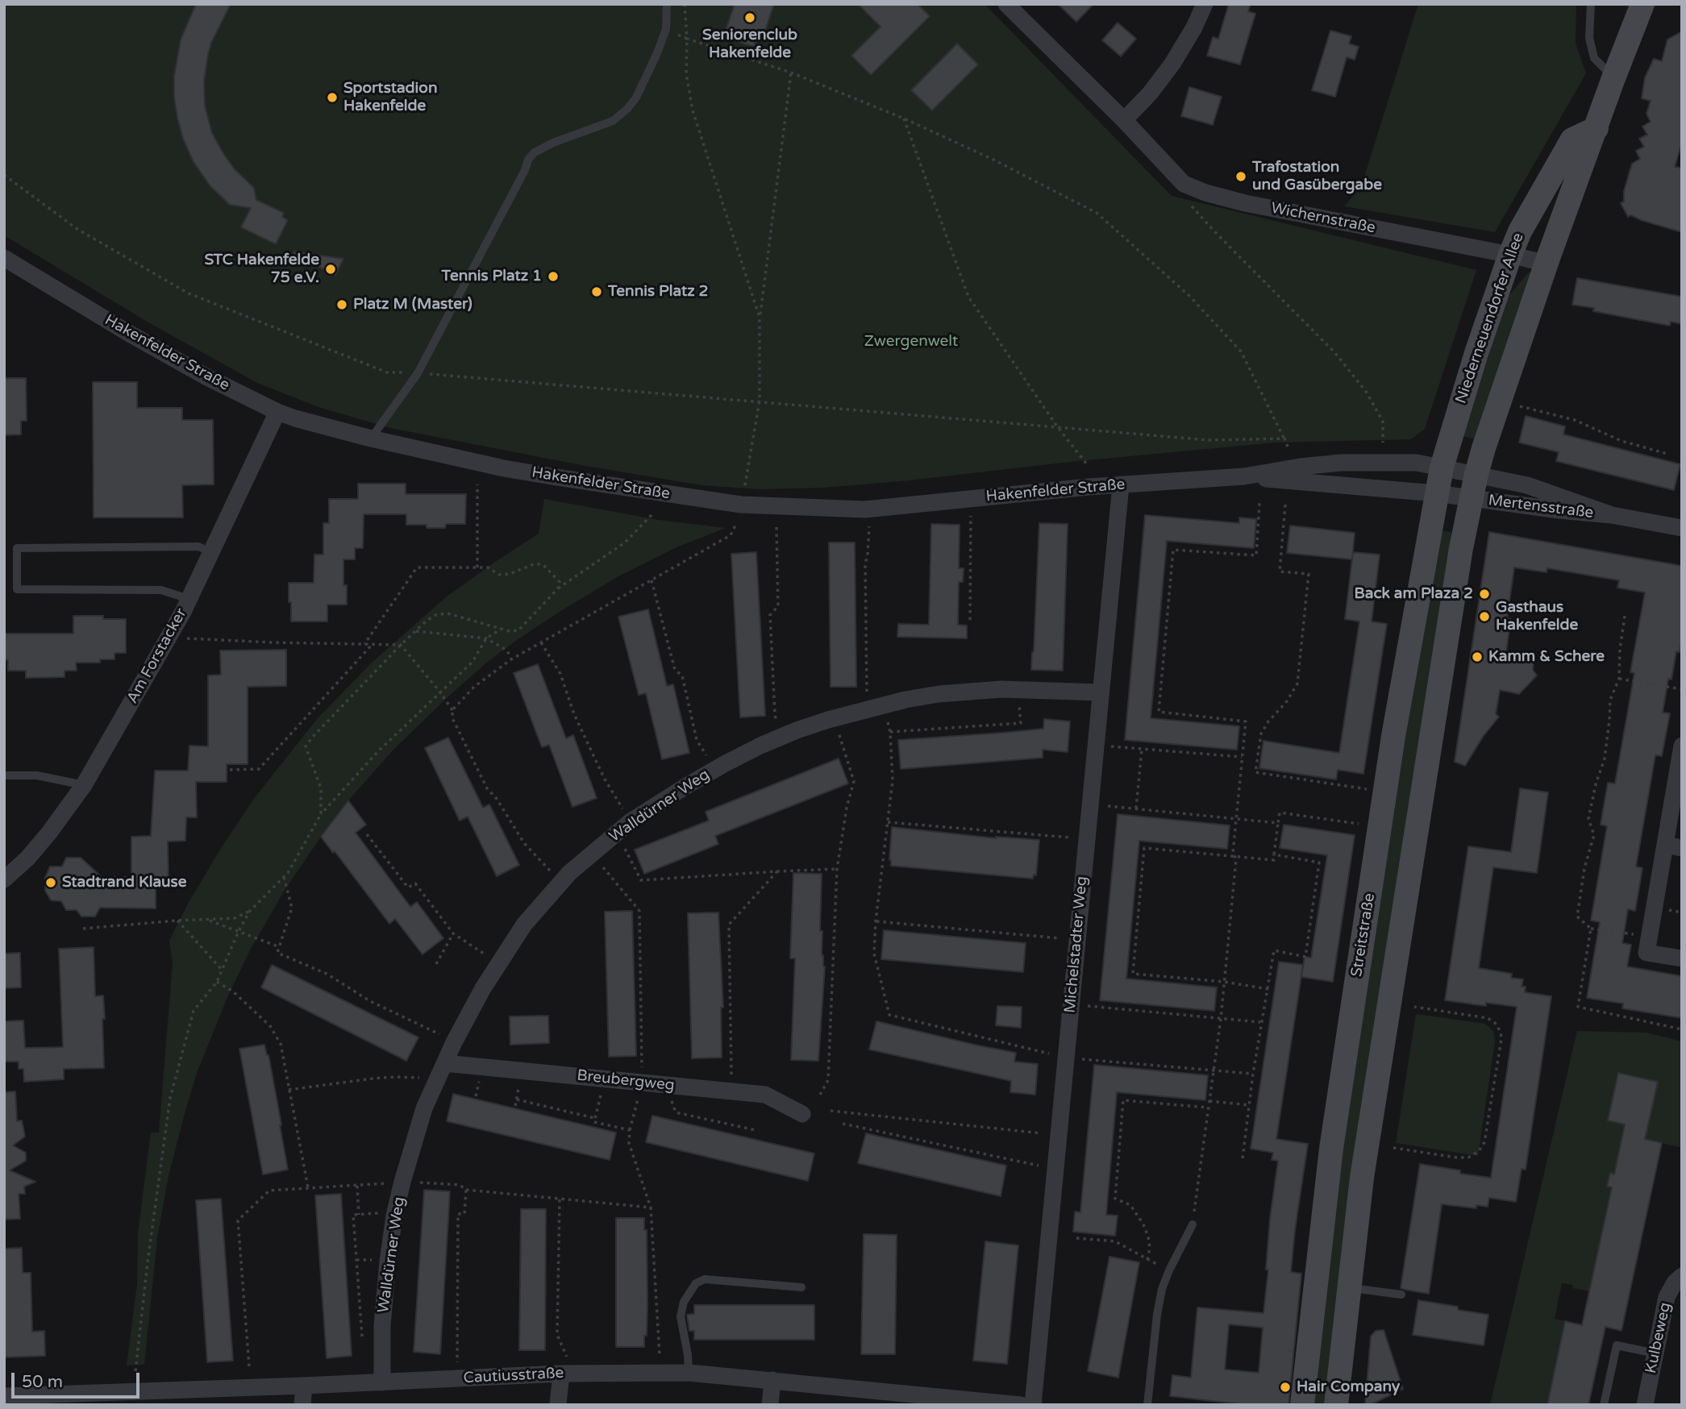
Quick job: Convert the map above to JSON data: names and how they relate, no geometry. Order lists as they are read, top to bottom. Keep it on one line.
{"streets":{"main road":["Niederneuendorfer Allee","Streitstraße"],"street":["Wichernstraße","Hakenfelder Straße","Mertensstraße","Am Forstacker","Walldürner Weg","Michelstadter Weg","Breubergweg","Kulbeweg","Cautiusstraße"]},"crossings":[["Wichernstraße","Niederneuendorfer Allee"],["Niederneuendorfer Allee","Hakenfelder Straße"],["Niederneuendorfer Allee","Mertensstraße"],["Niederneuendorfer Allee","Streitstraße"],["Hakenfelder Straße","Mertensstraße"],["Hakenfelder Straße","Am Forstacker"],["Hakenfelder Straße","Streitstraße"],["Hakenfelder Straße","Michelstadter Weg"],["Mertensstraße","Streitstraße"],["Walldürner Weg","Michelstadter Weg"],["Walldürner Weg","Breubergweg"],["Walldürner Weg","Cautiusstraße"]],"parks":["Zwergenwelt"],"places":["Seniorenclub Hakenfelde","Sportstadion Hakenfelde","Trafostation und Gasübergabe","STC Hakenfelde 75 e.V.","Tennis Platz 1","Tennis Platz 2","Platz M (Master)","Back am Plaza 2","Gasthaus Hakenfelde","Kamm & Schere","Stadtrand Klause","Hair Company"],"scale_bar":"50 m"}
